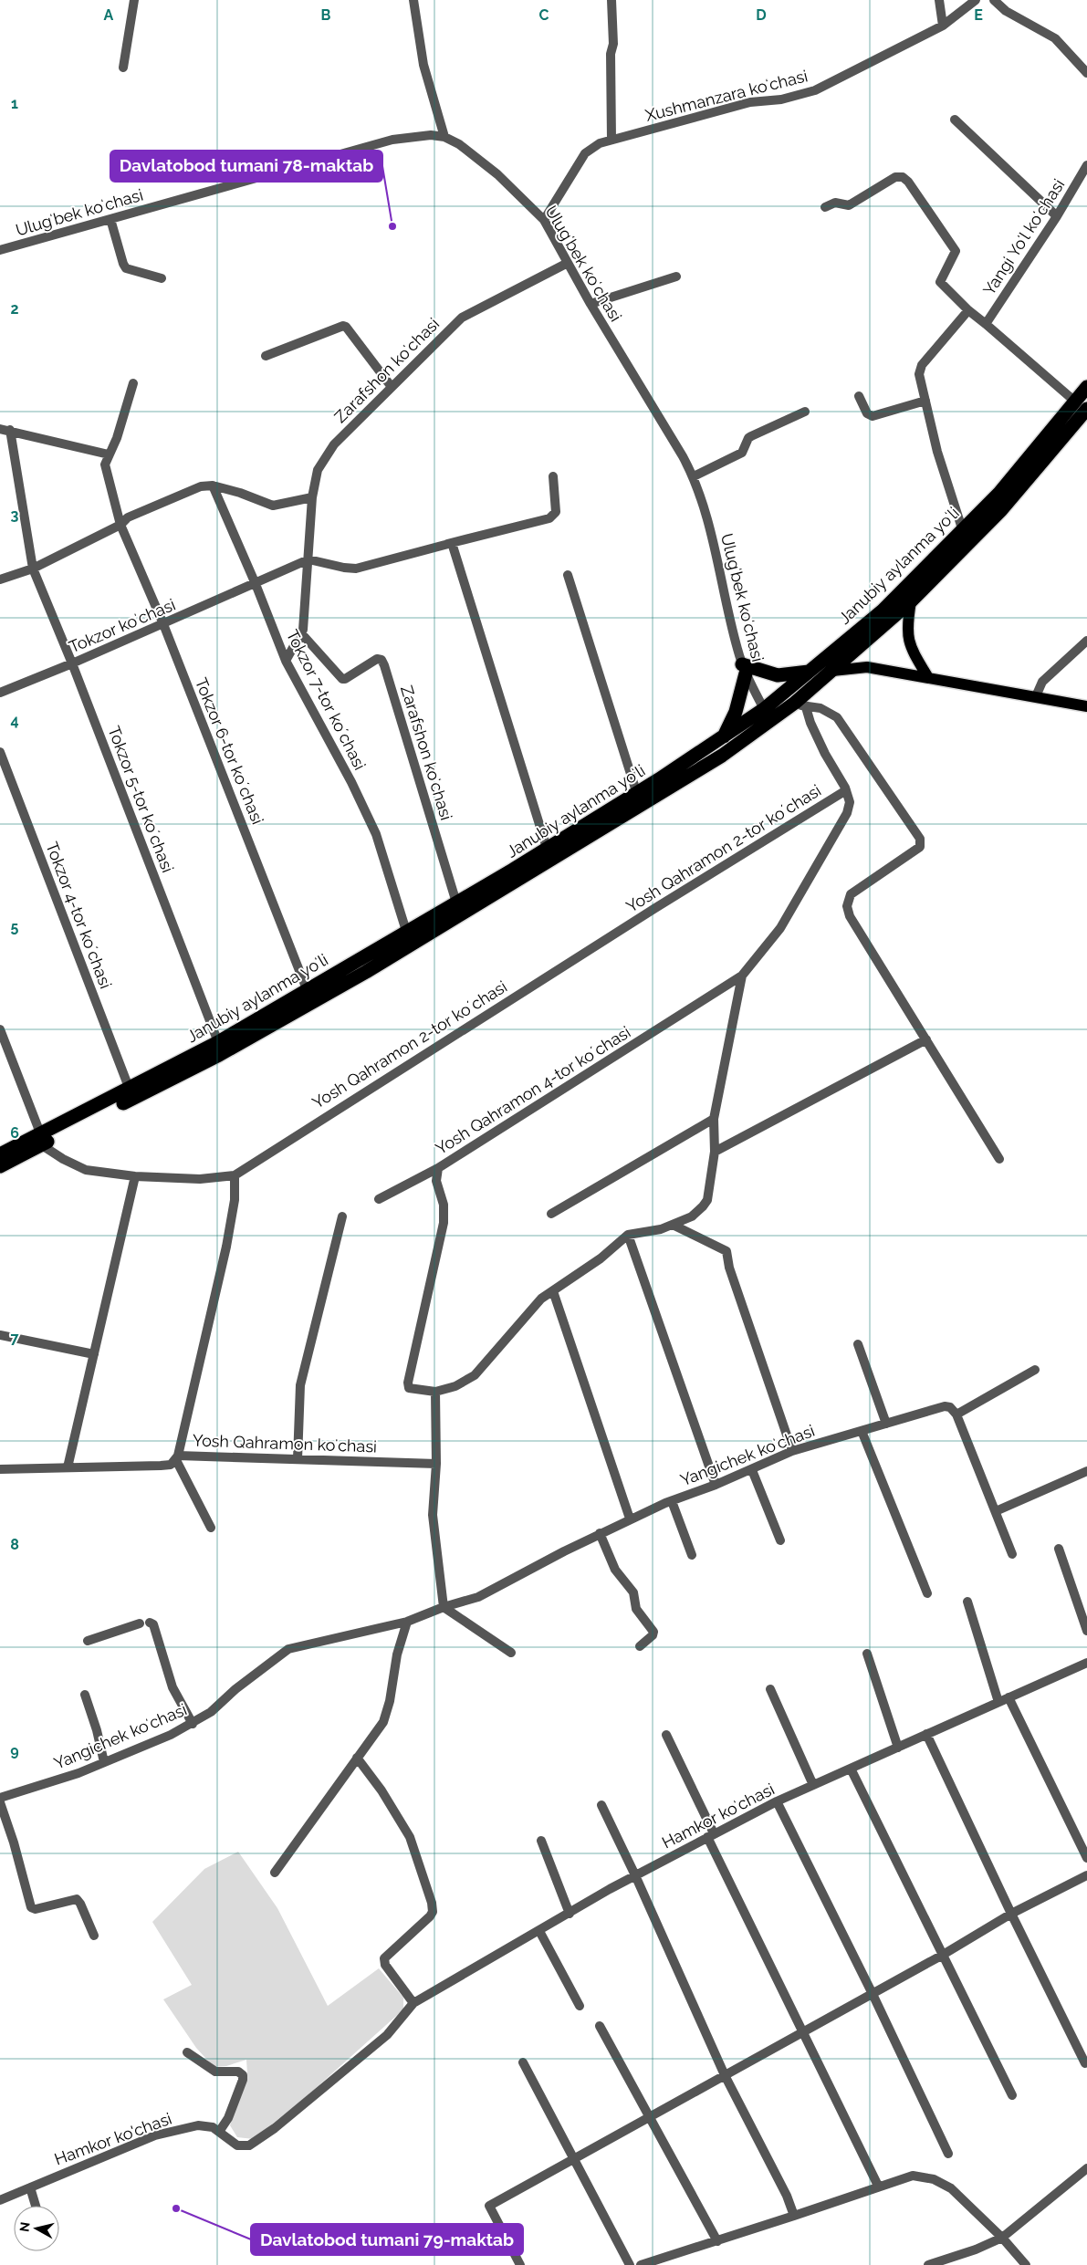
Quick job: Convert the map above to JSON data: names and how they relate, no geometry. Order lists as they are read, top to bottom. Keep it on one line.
{"streets":{"highway":["Janubiy aylanma yoʻli"],"street":["Xushmanzara koʻchasi","Ulugʻbek koʻchasi","Yangi Yoʻl koʻchasi","Zarafshon koʻchasi","Tokzor koʻchasi","Tokzor 7-tor koʼchasi","Tokzor 6-tor koʼchasi","Tokzor 5-tor koʼchasi","Yosh Qahramon 2-tor koʼchasi","Tokzor 4-tor koʼchasi","Yosh Qahramon 4-tor koʼchasi","Yosh Qahramon koʻchasi","Yangichek koʻchasi","Hamkor koʻchasi","Hamkor ko'chasi"]},"crossings":[["Xushmanzara koʻchasi","Ulugʻbek koʻchasi"],["Ulugʻbek koʻchasi","Zarafshon koʻchasi"],["Ulugʻbek koʻchasi","Janubiy aylanma yoʻli"],["Yangi Yoʻl koʻchasi","Janubiy aylanma yoʻli"],["Zarafshon koʻchasi","Janubiy aylanma yoʻli"],["Janubiy aylanma yoʻli","Tokzor 7-tor koʼchasi"],["Janubiy aylanma yoʻli","Tokzor 6-tor koʼchasi"],["Janubiy aylanma yoʻli","Tokzor 5-tor koʼchasi"],["Janubiy aylanma yoʻli","Tokzor 4-tor koʼchasi"],["Tokzor koʻchasi","Tokzor 7-tor koʼchasi"],["Tokzor koʻchasi","Tokzor 6-tor koʼchasi"],["Tokzor koʻchasi","Tokzor 5-tor koʼchasi"],["Hamkor koʻchasi","Hamkor ko'chasi"]],"places":["Davlatobod tumani 78-maktab","Davlatobod tumani 79-maktab"],"north":"left","grid":{"columns":["A","B","C","D","E"],"rows":["1","2","3","4","5","6","7","8","9"]}}
